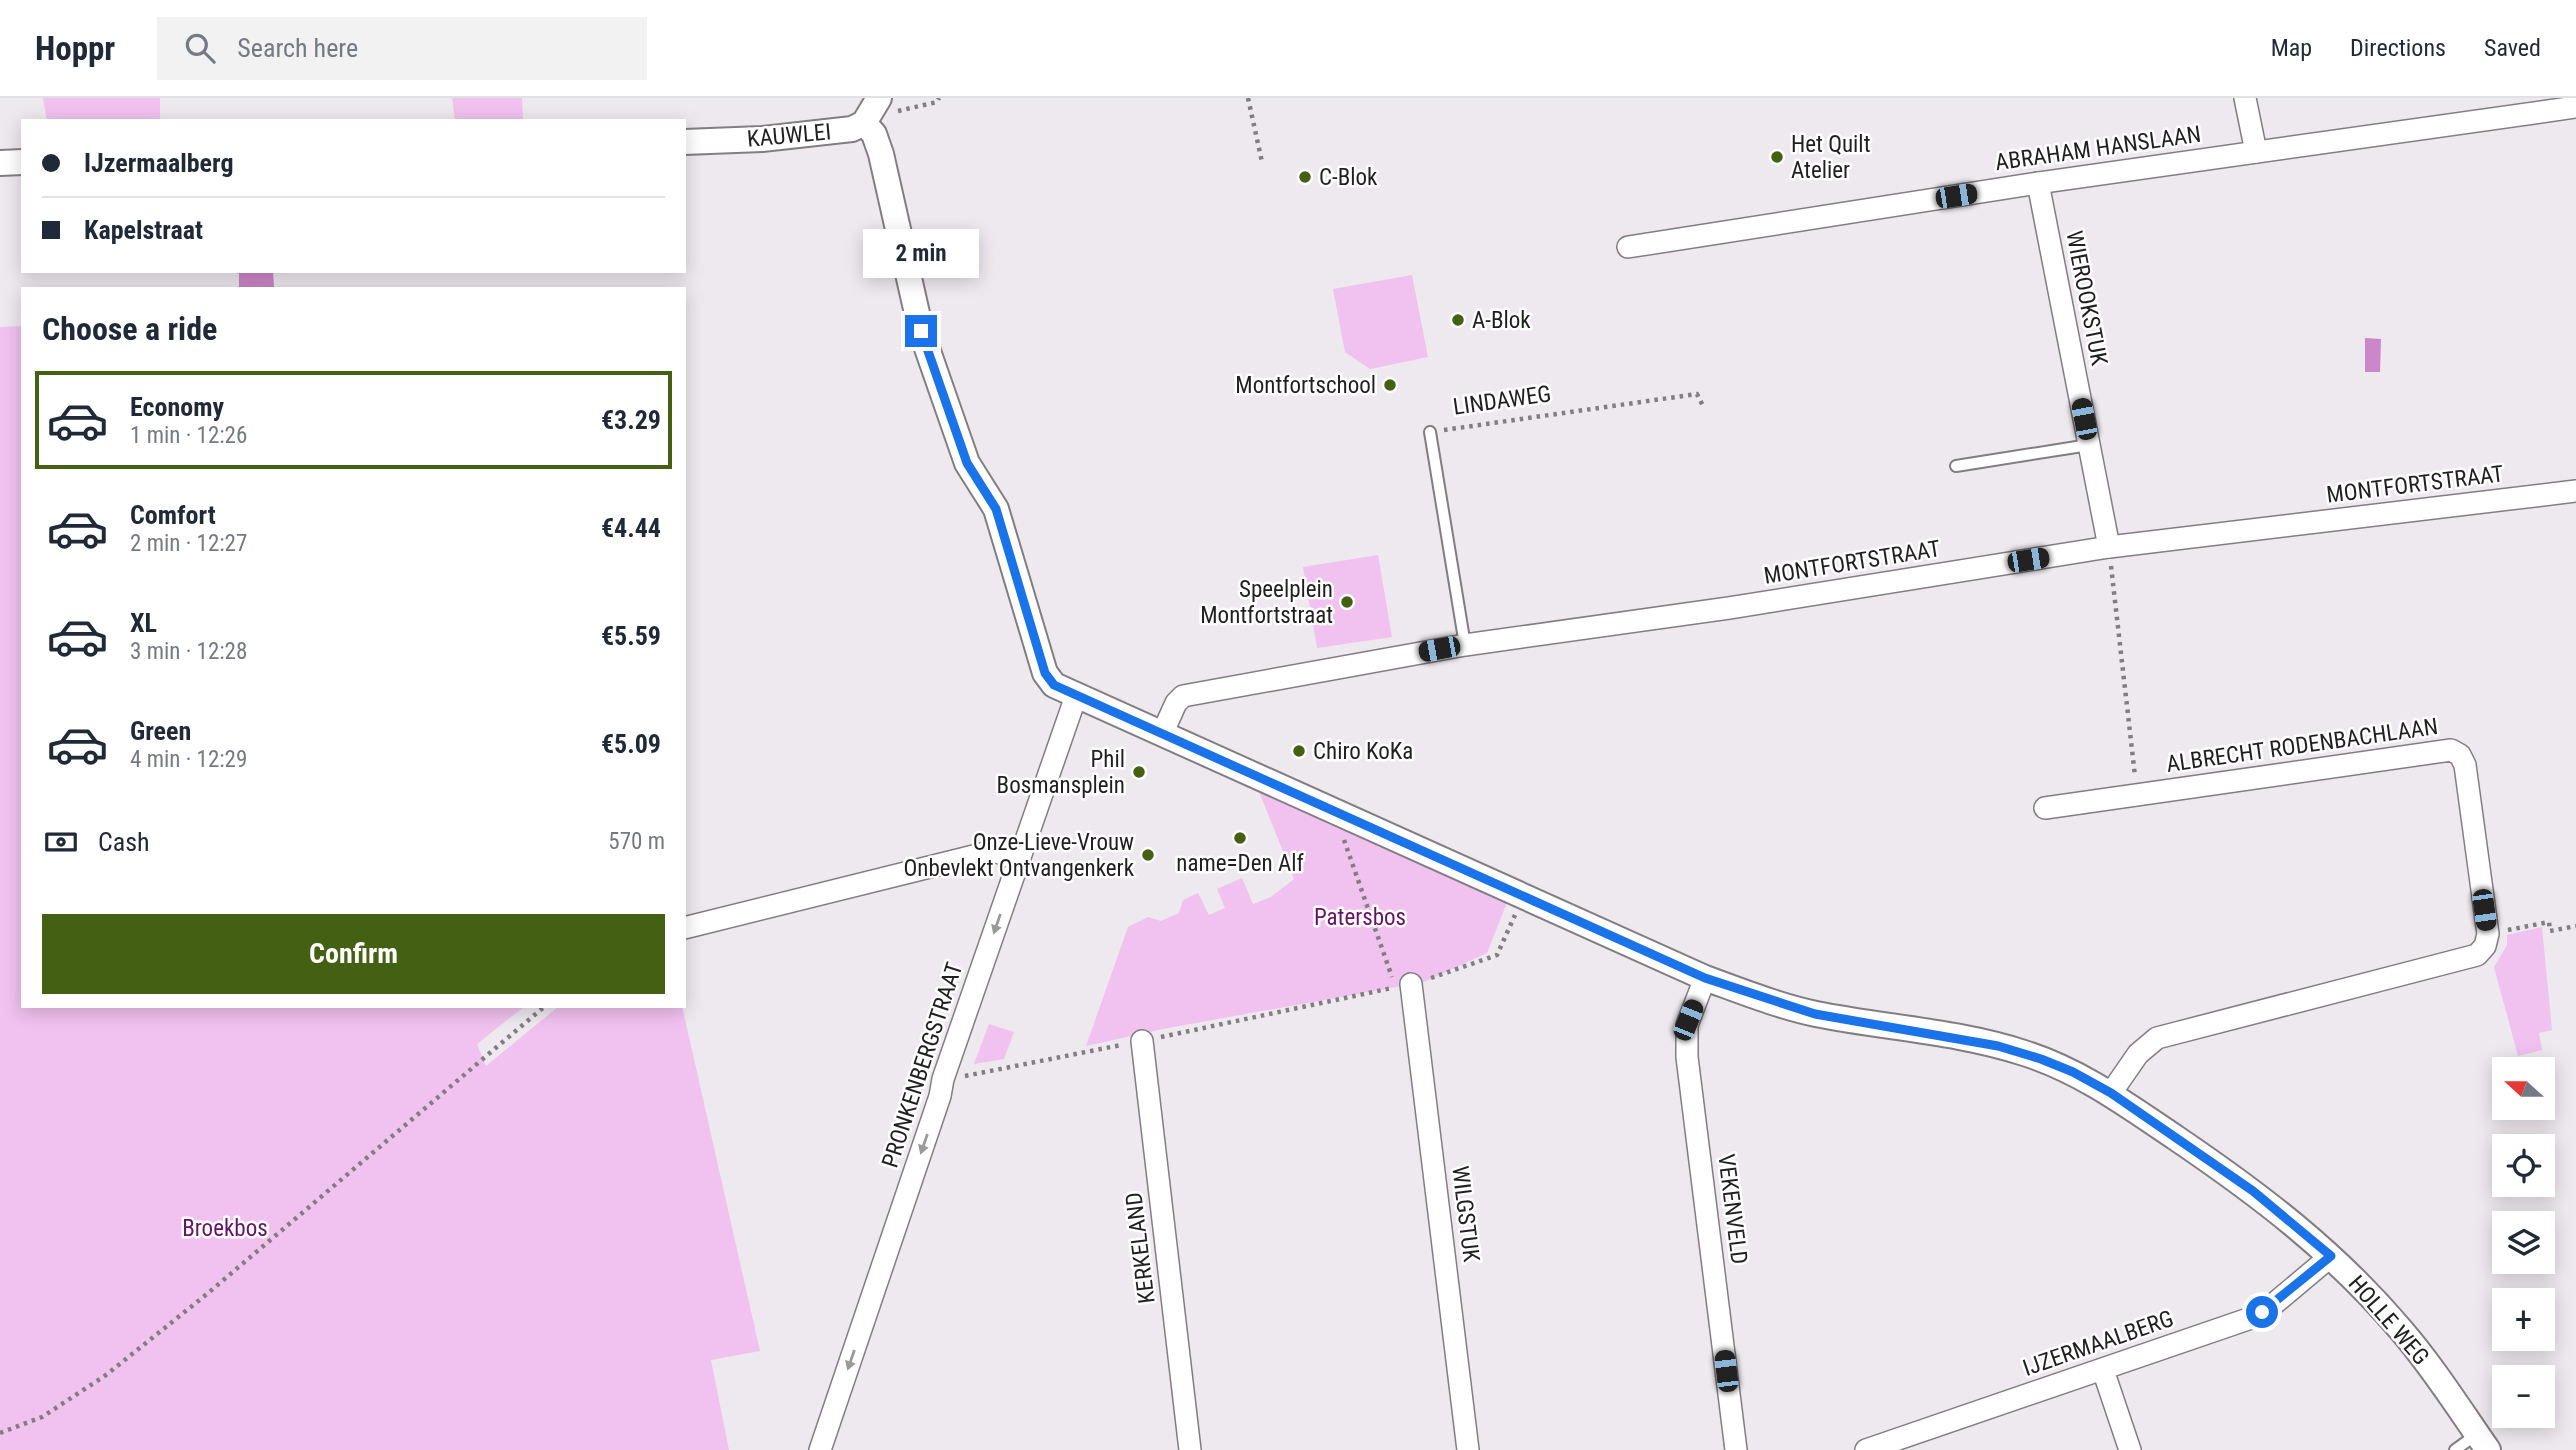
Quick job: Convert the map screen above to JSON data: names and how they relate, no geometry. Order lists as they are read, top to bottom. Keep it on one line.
{"streets":{"street":["KAUWLEI","ABRAHAM HANSLAAN","WIEROOKSTUK","MONTFORTSTRAAT","ALBRECHT RODENBACHLAAN","PRONKENBERGSTRAAT","VEKENVELD","WILGSTUK","KERKELAND","HOLLE WEG","IJZERMAALBERG"],"lane":["LINDAWEG"]},"crossings":[["KAUWLEI","HOLLE WEG"],["ABRAHAM HANSLAAN","WIEROOKSTUK"],["WIEROOKSTUK","MONTFORTSTRAAT"],["LINDAWEG","MONTFORTSTRAAT"],["MONTFORTSTRAAT","HOLLE WEG"],["PRONKENBERGSTRAAT","HOLLE WEG"],["VEKENVELD","HOLLE WEG"],["HOLLE WEG","IJZERMAALBERG"]],"one_way":["PRONKENBERGSTRAAT"],"parks":["Patersbos","Broekbos"],"places":["Het Quilt Atelier","C-Blok","A-Blok","Montfortschool","Speelplein Montfortstraat","Chiro KoKa","Phil Bosmansplein","name=Den Alf","Onze-Lieve-Vrouw Onbevlekt Ontvangenkerk"],"north":"left","page":{"header":"Hoppr","search":"Search here","nav":["Map","Directions","Saved"],"banner":["IJzermaalberg","Kapelstraat"],"bubble":"2 min","heading":"Choose a ride","list":[{"name":"Economy","note":"1 min · 12:26","value":"€3.29"},{"name":"Comfort","note":"2 min · 12:27","value":"€4.44"},{"name":"XL","note":"3 min · 12:28","value":"€5.59"},{"name":"Green","note":"4 min · 12:29","value":"€5.09"}],"pay":["Cash","570 m"],"buttons":"Confirm","map_buttons":["+","−"]}}
